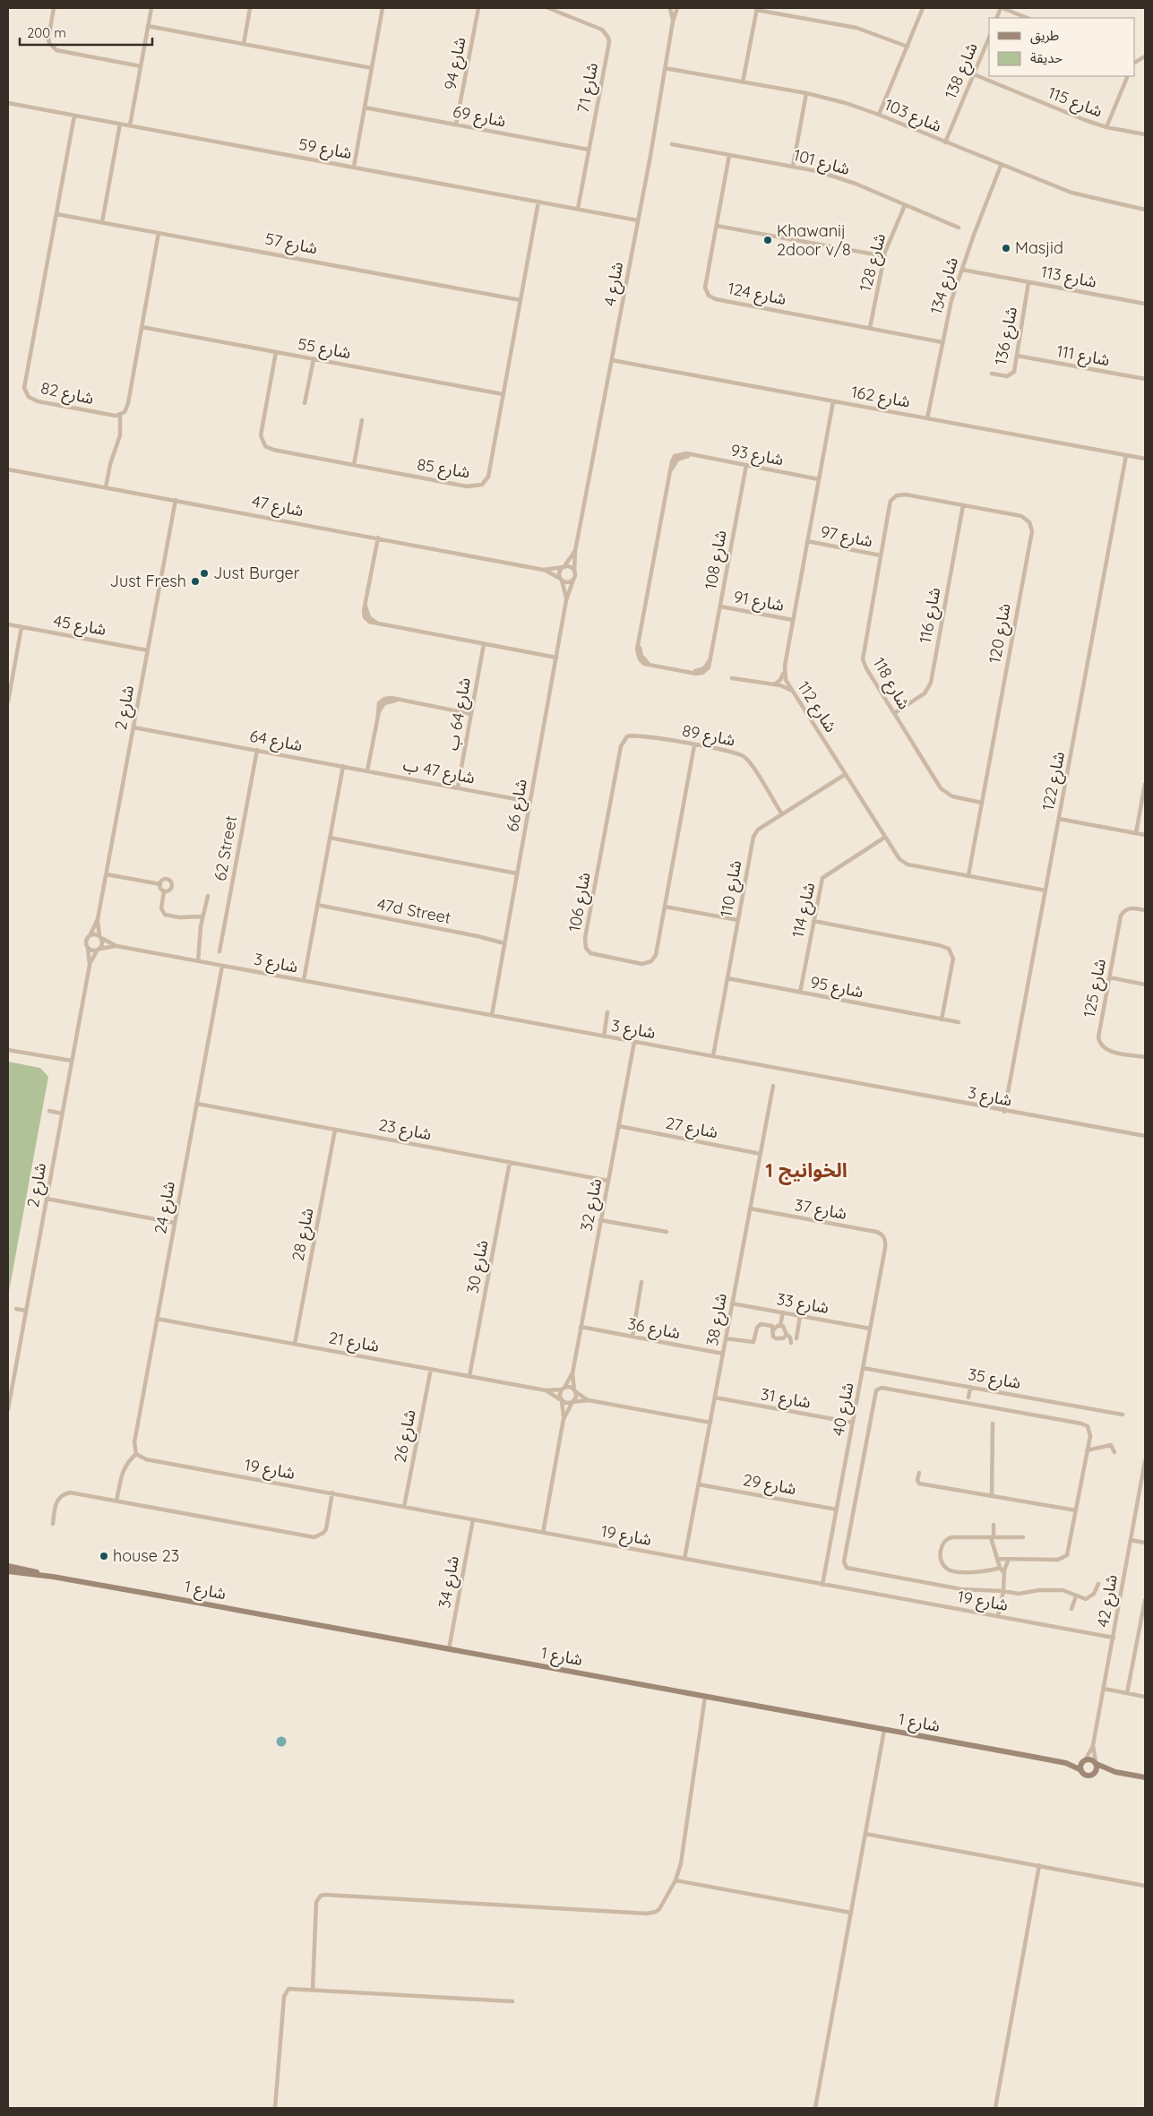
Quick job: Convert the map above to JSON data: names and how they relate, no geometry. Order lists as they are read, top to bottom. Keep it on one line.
{"streets":{"street":["شارع 94","شارع 138","شارع 71","شارع 115","شارع 103","شارع 69","شارع 59","شارع 101","شارع 57","شارع 128","شارع 113","شارع 4","شارع 134","شارع 124","شارع 136","شارع 55","شارع 111","شارع 82","شارع 162","شارع 93","شارع 85","شارع 47","شارع 97","شارع 108","شارع 91","شارع 116","شارع 45","شارع 120","شارع 118","شارع 112","شارع 2","شارع 64 ب","شارع 89","شارع 64","شارع 47 ب","شارع 122","شارع 66","62 Street","شارع 110","شارع 106","شارع 114","47d Street","شارع 3","شارع 95","شارع 125","شارع 27","شارع 23","شارع 32","شارع 24","شارع 37","شارع 28","شارع 30","شارع 33","شارع 38","شارع 36","شارع 21","شارع 35","شارع 31","شارع 40","شارع 26","شارع 19","شارع 29","شارع 34","شارع 1","شارع 42"]},"crossings":[["شارع 94","شارع 69"],["شارع 138","شارع 115"],["شارع 138","شارع 103"],["شارع 71","شارع 69"],["شارع 71","شارع 59"],["شارع 103","شارع 4"],["شارع 103","شارع 134"],["شارع 59","شارع 4"],["شارع 59","شارع 82"],["شارع 59","شارع 85"],["شارع 101","شارع 128"],["شارع 101","شارع 124"],["شارع 57","شارع 82"],["شارع 57","شارع 85"],["شارع 128","شارع 124"],["شارع 113","شارع 134"],["شارع 113","شارع 136"],["شارع 4","شارع 162"],["شارع 4","شارع 47"],["شارع 4","شارع 66"],["شارع 134","شارع 124"],["شارع 134","شارع 162"],["شارع 136","شارع 111"],["شارع 55","شارع 85"],["شارع 162","شارع 112"],["شارع 162","شارع 122"],["شارع 93","شارع 108"],["شارع 93","شارع 112"],["شارع 47","شارع 2"],["شارع 47","شارع 66"],["شارع 97","شارع 118"],["شارع 97","شارع 112"],["شارع 108","شارع 91"],["شارع 91","شارع 112"],["شارع 116","شارع 120"],["شارع 116","شارع 118"],["شارع 45","شارع 2"],["شارع 120","شارع 118"],["شارع 120","شارع 112"],["شارع 112","شارع 122"],["شارع 112","شارع 110"],["شارع 112","شارع 114"],["شارع 2","شارع 64"],["شارع 2","شارع 3"],["شارع 64 ب","شارع 47 ب"],["شارع 89","شارع 110"],["شارع 89","شارع 106"],["شارع 64","شارع 47 ب"],["شارع 64","62 Street"],["شارع 47 ب","شارع 66"],["شارع 122","شارع 3"],["شارع 66","47d Street"],["شارع 66","شارع 3"],["شارع 110","شارع 3"],["شارع 110","شارع 95"],["شارع 114","شارع 95"],["شارع 3","شارع 32"],["شارع 3","شارع 24"],["شارع 27","شارع 32"],["شارع 27","شارع 38"],["شارع 23","شارع 32"],["شارع 23","شارع 24"],["شارع 23","شارع 28"],["شارع 23","شارع 30"],["شارع 32","شارع 36"],["شارع 32","شارع 21"],["شارع 24","شارع 21"],["شارع 24","شارع 19"],["شارع 37","شارع 38"],["شارع 37","شارع 40"],["شارع 28","شارع 21"],["شارع 30","شارع 21"],["شارع 33","شارع 38"],["شارع 33","شارع 40"],["شارع 38","شارع 36"],["شارع 38","شارع 31"],["شارع 38","شارع 19"],["شارع 38","شارع 29"],["شارع 21","شارع 26"],["شارع 35","شارع 40"],["شارع 31","شارع 40"],["شارع 40","شارع 19"],["شارع 40","شارع 29"],["شارع 26","شارع 19"],["شارع 19","شارع 34"],["شارع 19","شارع 42"],["شارع 34","شارع 1"],["شارع 1","شارع 42"]],"districts":["الخوانيج 1"],"places":["Khawanij 2door v/8","Masjid","Just Burger","Just Fresh","house 23"],"legend":["طريق","حديقة"],"scale_bar":"200 m"}
